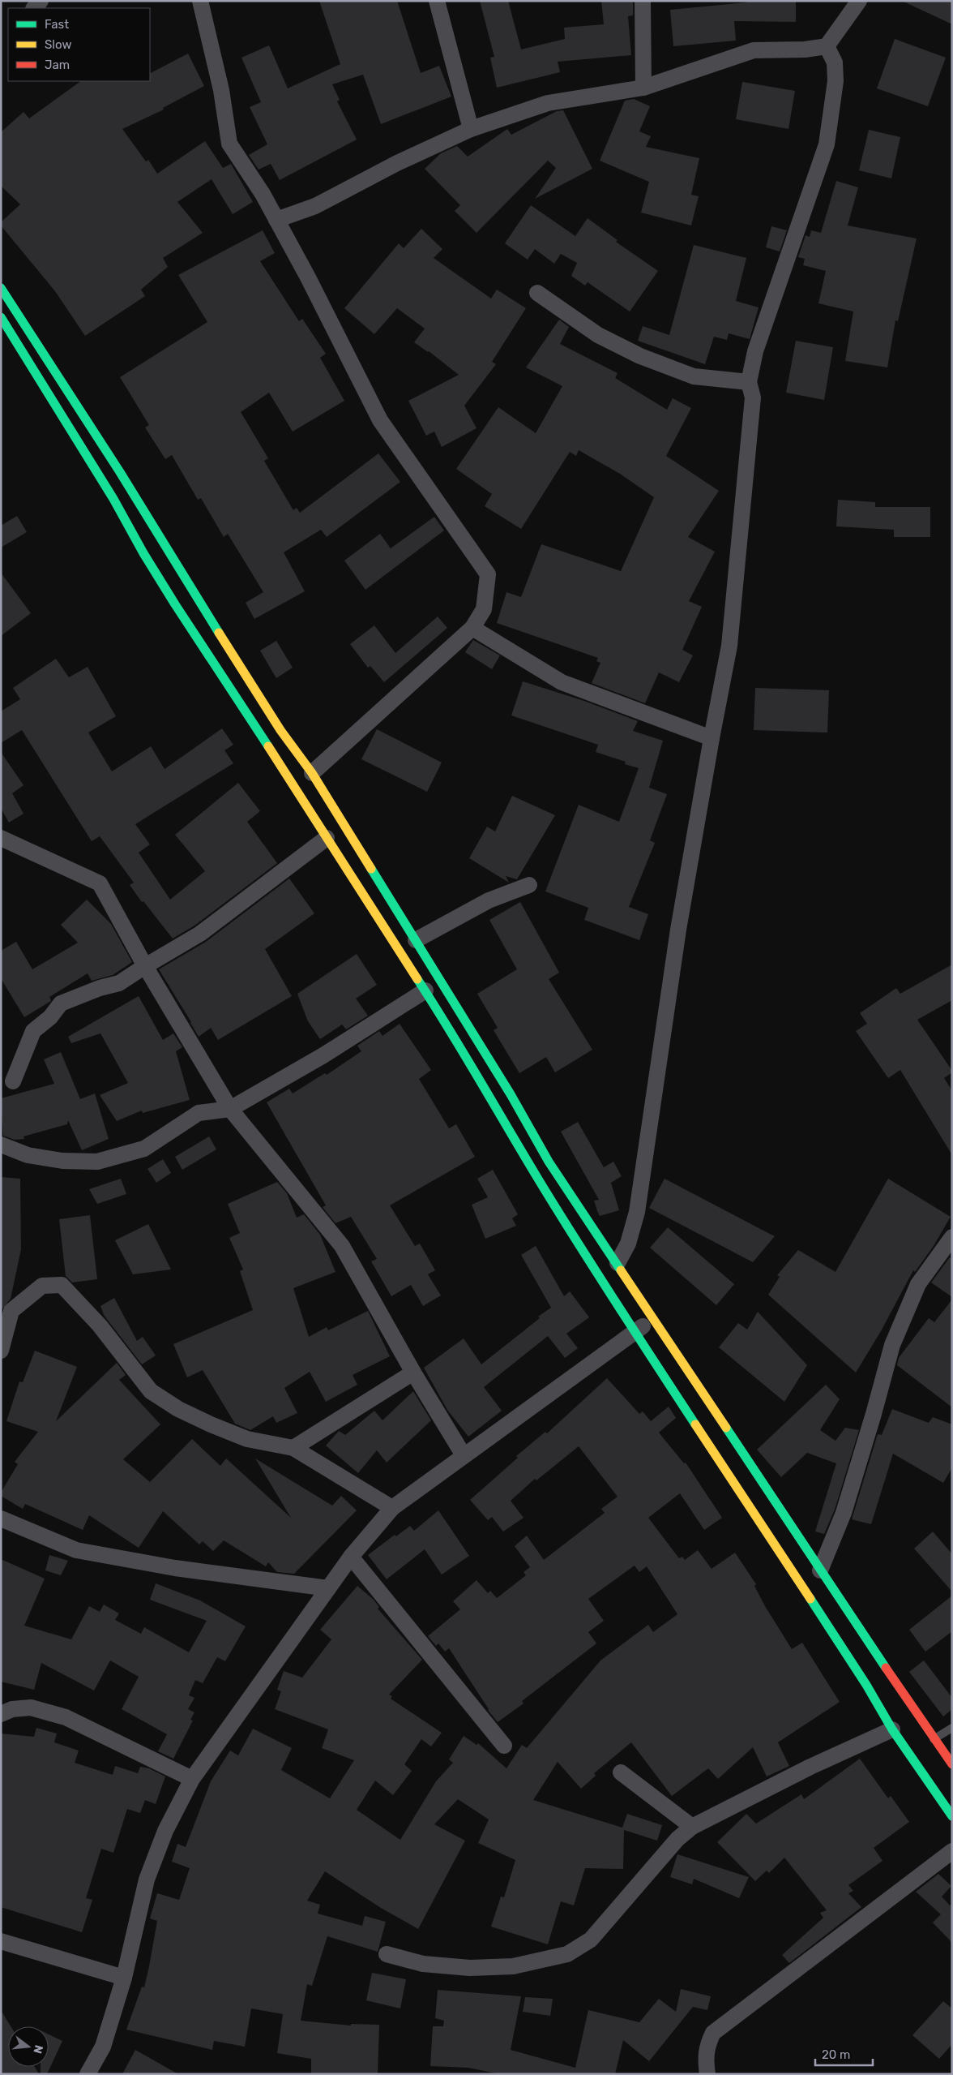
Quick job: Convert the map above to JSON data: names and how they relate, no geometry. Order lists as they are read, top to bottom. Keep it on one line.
{"legend":["Fast","Slow","Jam"],"scale_bar":"20 m","north":"right"}
